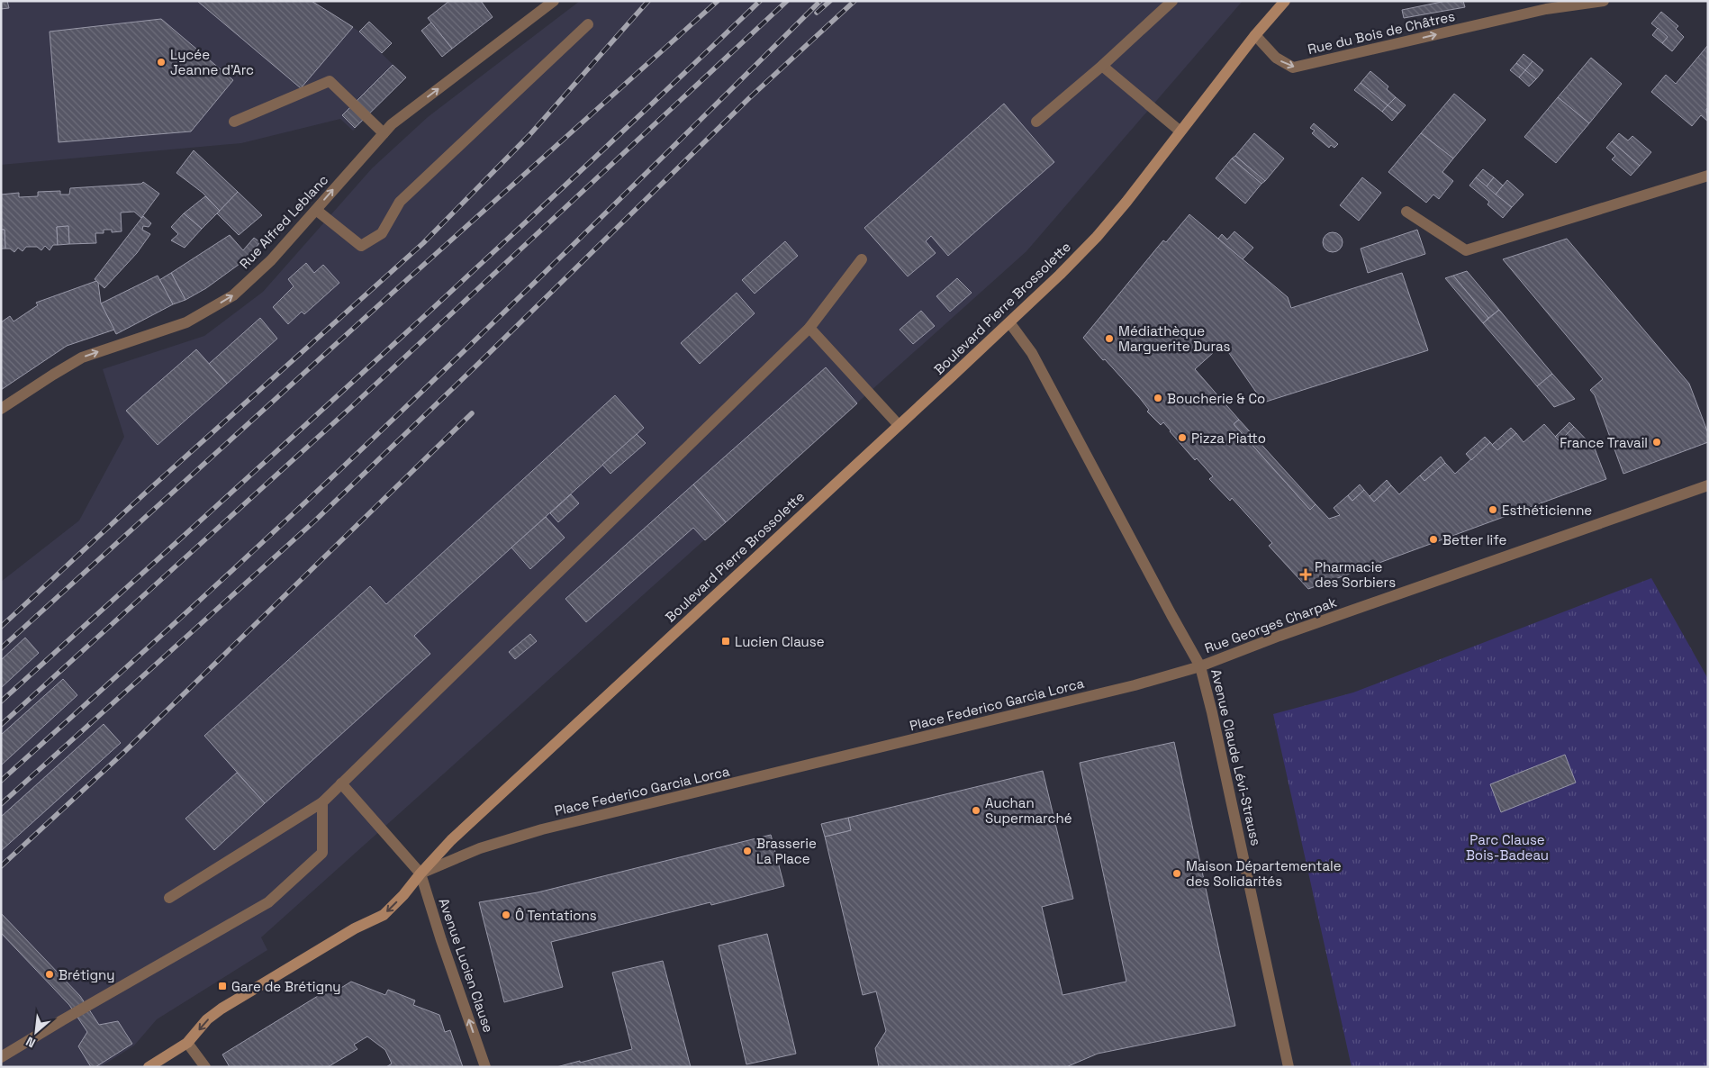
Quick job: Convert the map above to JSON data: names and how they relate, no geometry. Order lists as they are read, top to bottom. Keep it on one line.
{"streets":{"main road":["Boulevard Pierre Brossolette"],"street":["Rue du Bois de Châtres","Rue Alfred Leblanc","Rue Georges Charpak","Place Federico Garcia Lorca","Avenue Claude Lévi-Strauss","Avenue Lucien Clause"]},"crossings":[["Rue du Bois de Châtres","Boulevard Pierre Brossolette"],["Boulevard Pierre Brossolette","Place Federico Garcia Lorca"],["Boulevard Pierre Brossolette","Avenue Lucien Clause"],["Rue Georges Charpak","Place Federico Garcia Lorca"],["Rue Georges Charpak","Avenue Claude Lévi-Strauss"],["Place Federico Garcia Lorca","Avenue Claude Lévi-Strauss"],["Place Federico Garcia Lorca","Avenue Lucien Clause"]],"one_way":["Rue du Bois de Châtres","Rue Alfred Leblanc","Avenue Lucien Clause"],"parks":["Parc Clause Bois-Badeau"],"places":{"other":["Lycée Jeanne d'Arc","Médiathèque Marguerite Duras","Boucherie & Co","Pizza Piatto","France Travail","Esthéticienne","Better life","Auchan Supermarché","Brasserie La Place","Maison Départementale des Solidarités","Ô Tentations","Brétigny"],"health":["Pharmacie des Sorbiers"],"transit":["Lucien Clause","Gare de Brétigny"]},"north":"bottom left"}
